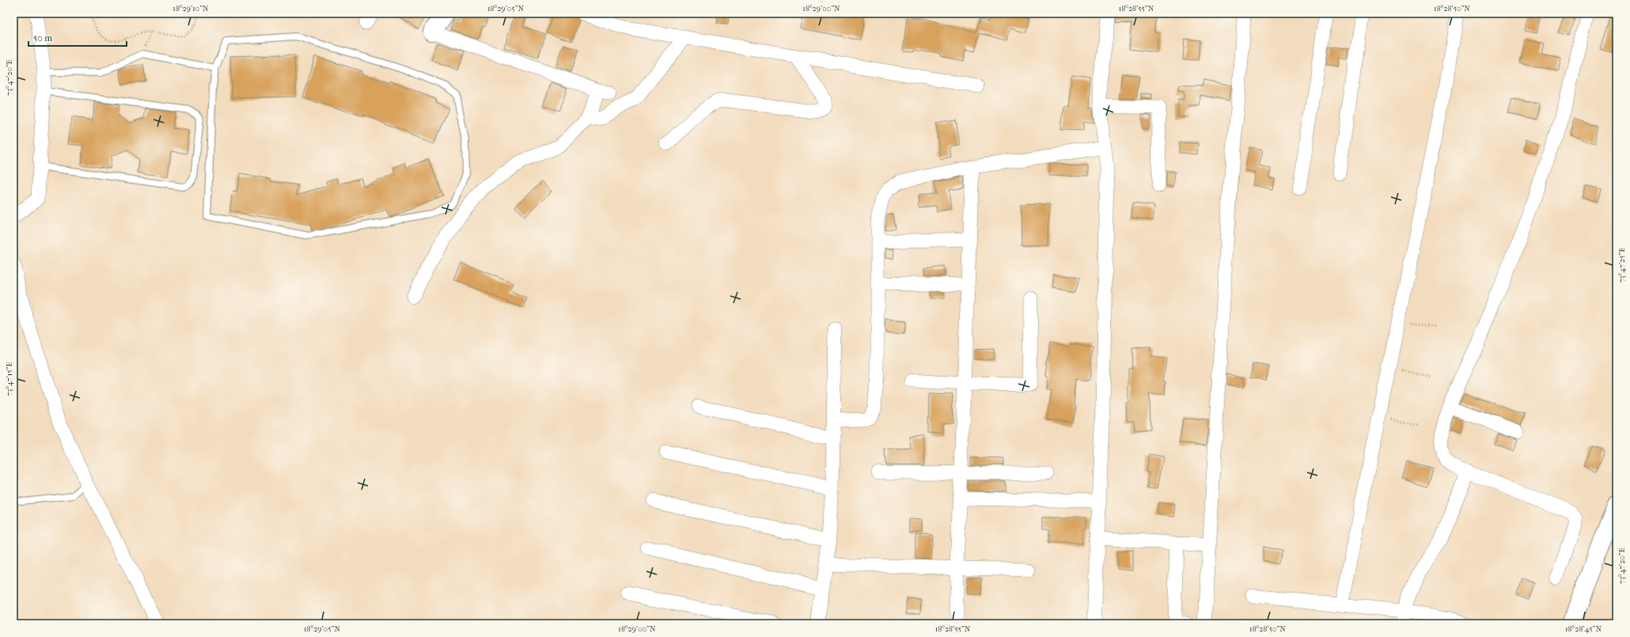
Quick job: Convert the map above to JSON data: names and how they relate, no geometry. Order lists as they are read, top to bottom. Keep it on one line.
{"scale_bar":"50 m","coordinates":["18°29'10\"N","18°29'05\"N","18°29'00\"N","18°28'55\"N","18°28'50\"N","73°47'20\"E","73°47'25\"E","73°47'15\"E","18°28'45\"N"]}
